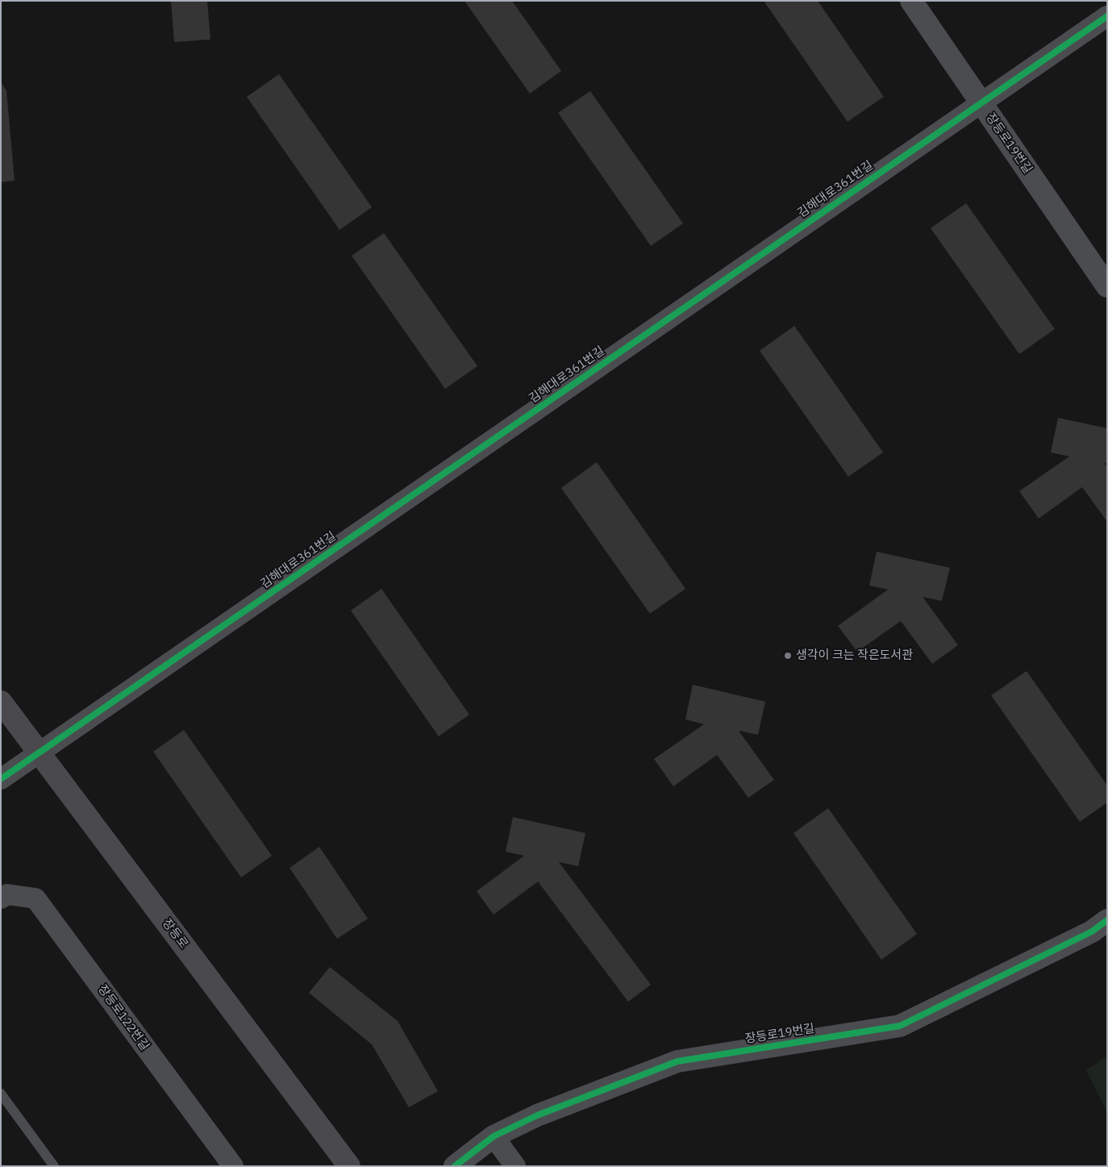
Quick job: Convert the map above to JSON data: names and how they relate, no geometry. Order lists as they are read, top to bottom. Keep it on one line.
{"streets":{"main road":["장등로"],"street":["장등로19번길","김해대로361번길","장등로122번길"]},"crossings":[["장등로19번길","김해대로361번길"],["김해대로361번길","장등로"]],"places":["생각이 크는 작은도서관"]}
